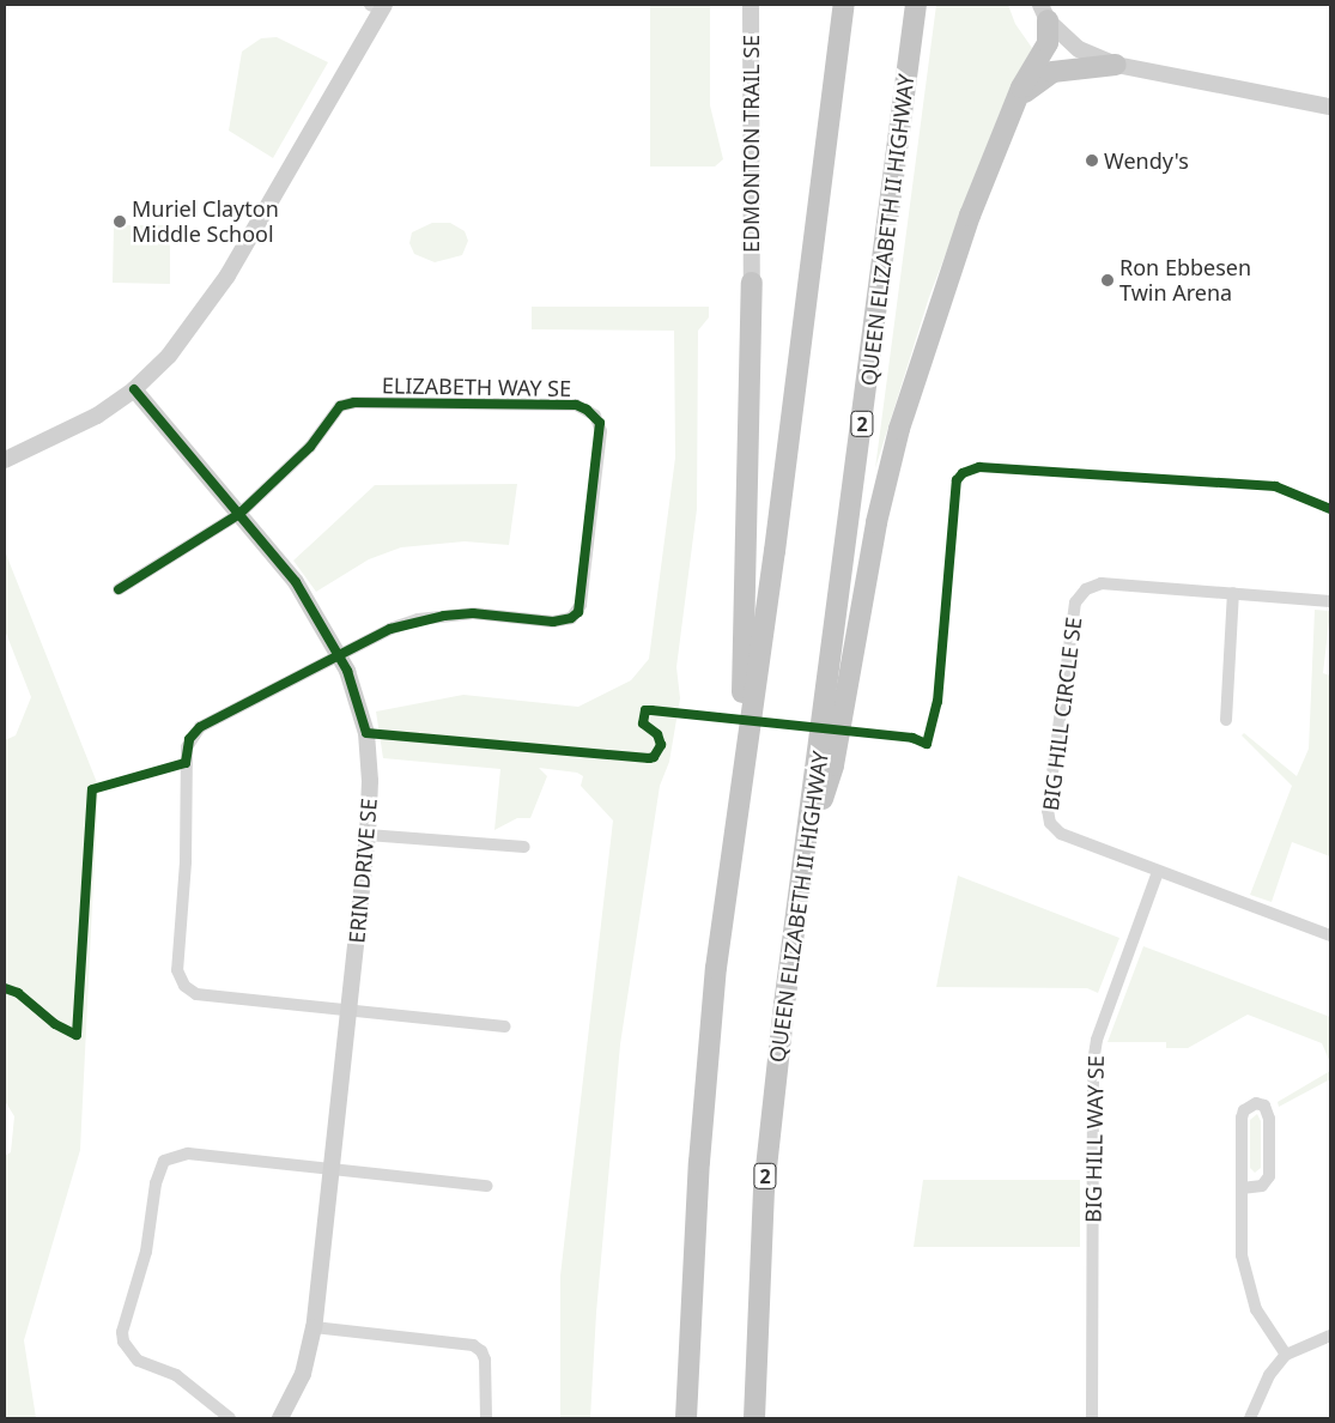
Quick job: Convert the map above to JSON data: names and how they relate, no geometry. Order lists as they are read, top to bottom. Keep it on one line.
{"streets":{"highway":["QUEEN ELIZABETH II HIGHWAY","2"],"street":["EDMONTON TRAIL SE","ELIZABETH WAY SE","BIG HILL CIRCLE SE","ERIN DRIVE SE","BIG HILL WAY SE"]},"crossings":[["ELIZABETH WAY SE","ERIN DRIVE SE"],["BIG HILL CIRCLE SE","BIG HILL WAY SE"]],"places":["Wendy's","Muriel Clayton Middle School","Ron Ebbesen Twin Arena"]}
